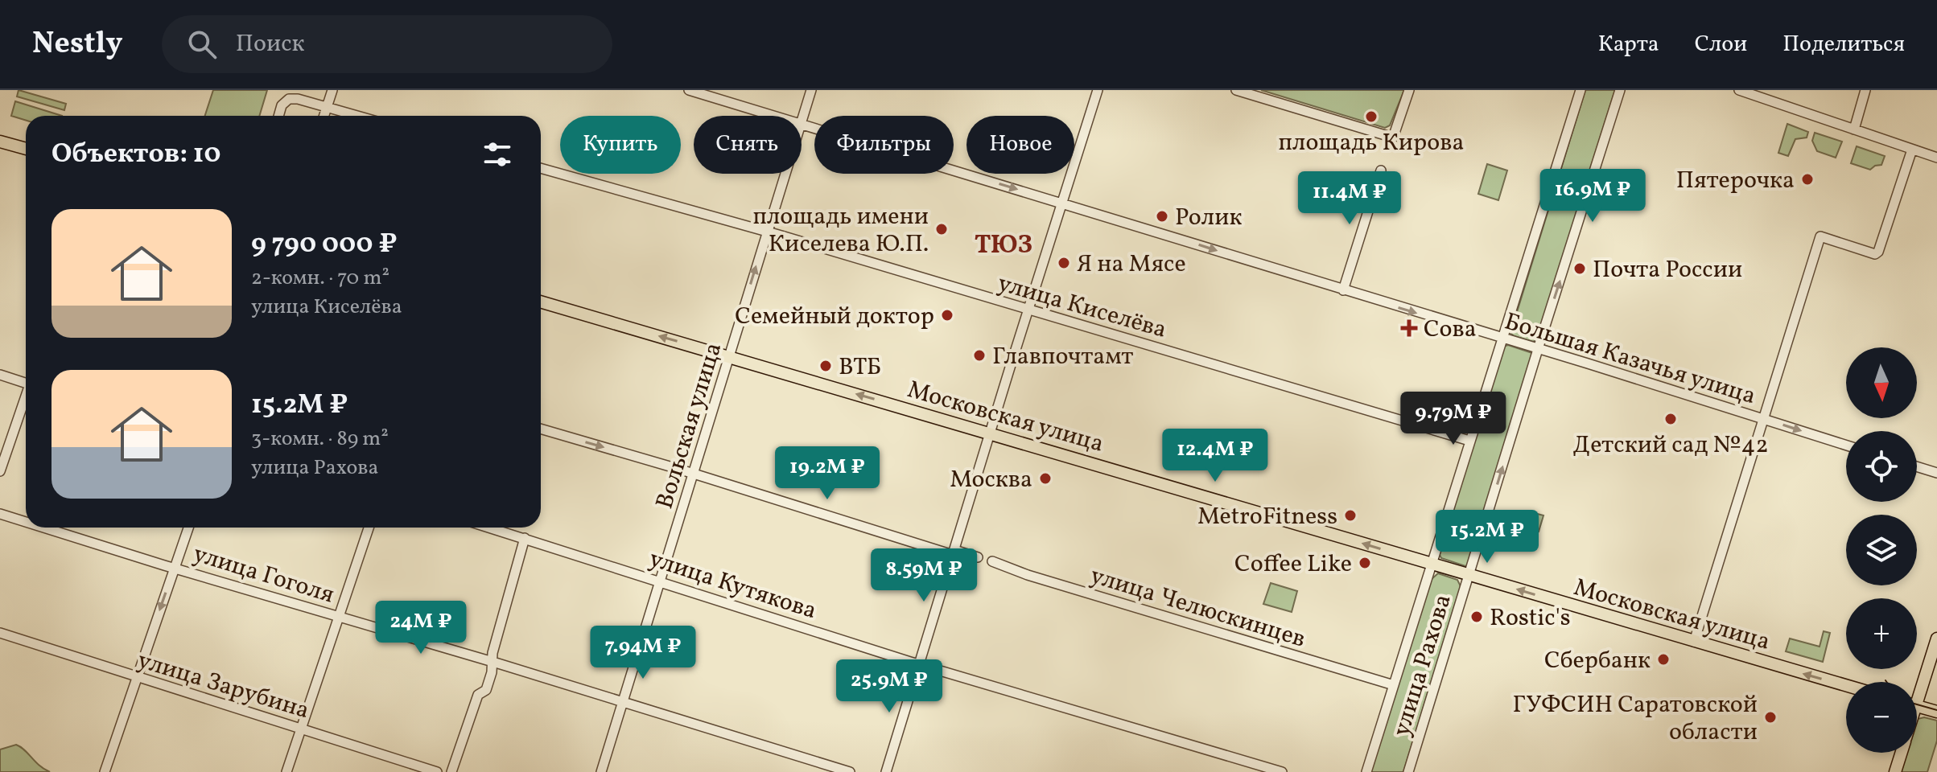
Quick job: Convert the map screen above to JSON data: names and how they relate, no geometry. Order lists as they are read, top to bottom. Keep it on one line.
{"streets":{"main road":["Московская улица"],"street":["улица Киселёва","Большая Казачья улица","Вольская улица","улица Гоголя","улица Кутякова","улица Челюскинцев","улица Рахова","улица Зарубина"]},"crossings":[["улица Киселёва","Вольская улица"],["улица Киселёва","улица Рахова"],["Большая Казачья улица","улица Рахова"],["Московская улица","Вольская улица"],["Московская улица","улица Рахова"],["Вольская улица","улица Гоголя"],["Вольская улица","улица Кутякова"],["улица Челюскинцев","улица Рахова"]],"one_way":["Большая Казачья улица","Московская улица"],"districts":["ТЮЗ"],"places":{"other":["площадь Кирова","Пятерочка","Ролик","площадь имени Киселева Ю.П.","Я на Мясе","Почта России","Семейный доктор","Главпочтамт","ВТБ","Детский сад №42","Москва","MetroFitness","Coffee Like","Rostic's","Сбербанк","ГУФСИН Саратовской области"],"health":["Сова"]},"north":"bottom","page":{"header":"Nestly","search":"Поиск","nav":["Карта","Слои","Поделиться"],"chip":["Купить","Снять","Фильтры","Новое"],"heading":"Объектов: 10","price":["16.9M ₽","11.4M ₽","9.79M ₽","12.4M ₽","19.2M ₽","15.2M ₽","8.59M ₽","24M ₽","7.94M ₽","25.9M ₽"],"list":[{"name":"9 790 000 ₽","note":"2-комн. · 70 m² · улица Киселёва"},{"name":"15.2M ₽","note":"3-комн. · 89 m² · улица Рахова"}],"map_buttons":["+","−"]}}
